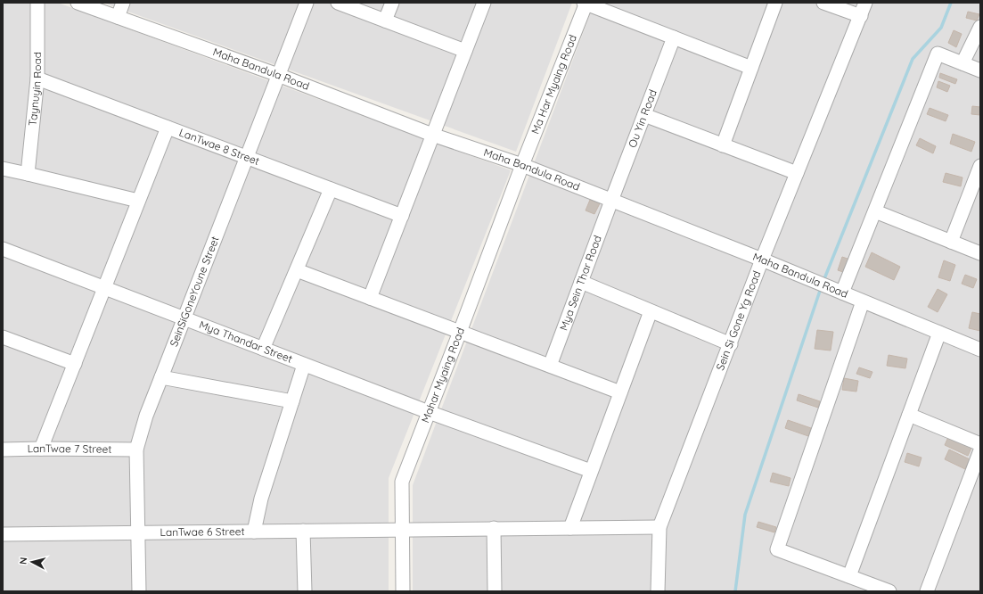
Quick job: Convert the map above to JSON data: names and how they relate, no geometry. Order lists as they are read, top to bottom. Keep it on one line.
{"streets":{"street":["Maha Bandula Road","Ma Har Myaing Road","Taynuyin Road","Ou Yin Road","LanTwae 8 Street","Mya Sein Thar Road","SeinSiGoneYoune Street","Sein Si Gone Yg Road","Mya Thandar Street","Mahar Myaing Road","LanTwae 7 Street","LanTwae 6 Street"]},"crossings":[["Maha Bandula Road","Ma Har Myaing Road"],["Maha Bandula Road","Ou Yin Road"],["Maha Bandula Road","Mya Sein Thar Road"],["Maha Bandula Road","SeinSiGoneYoune Street"],["Maha Bandula Road","Sein Si Gone Yg Road"],["Maha Bandula Road","Mahar Myaing Road"],["Ma Har Myaing Road","Mahar Myaing Road"],["Taynuyin Road","LanTwae 8 Street"],["Ou Yin Road","Mya Sein Thar Road"],["LanTwae 8 Street","SeinSiGoneYoune Street"],["SeinSiGoneYoune Street","Mya Thandar Street"],["SeinSiGoneYoune Street","LanTwae 7 Street"],["SeinSiGoneYoune Street","LanTwae 6 Street"],["Sein Si Gone Yg Road","LanTwae 6 Street"],["Mya Thandar Street","Mahar Myaing Road"],["Mahar Myaing Road","LanTwae 6 Street"]],"north":"left"}
